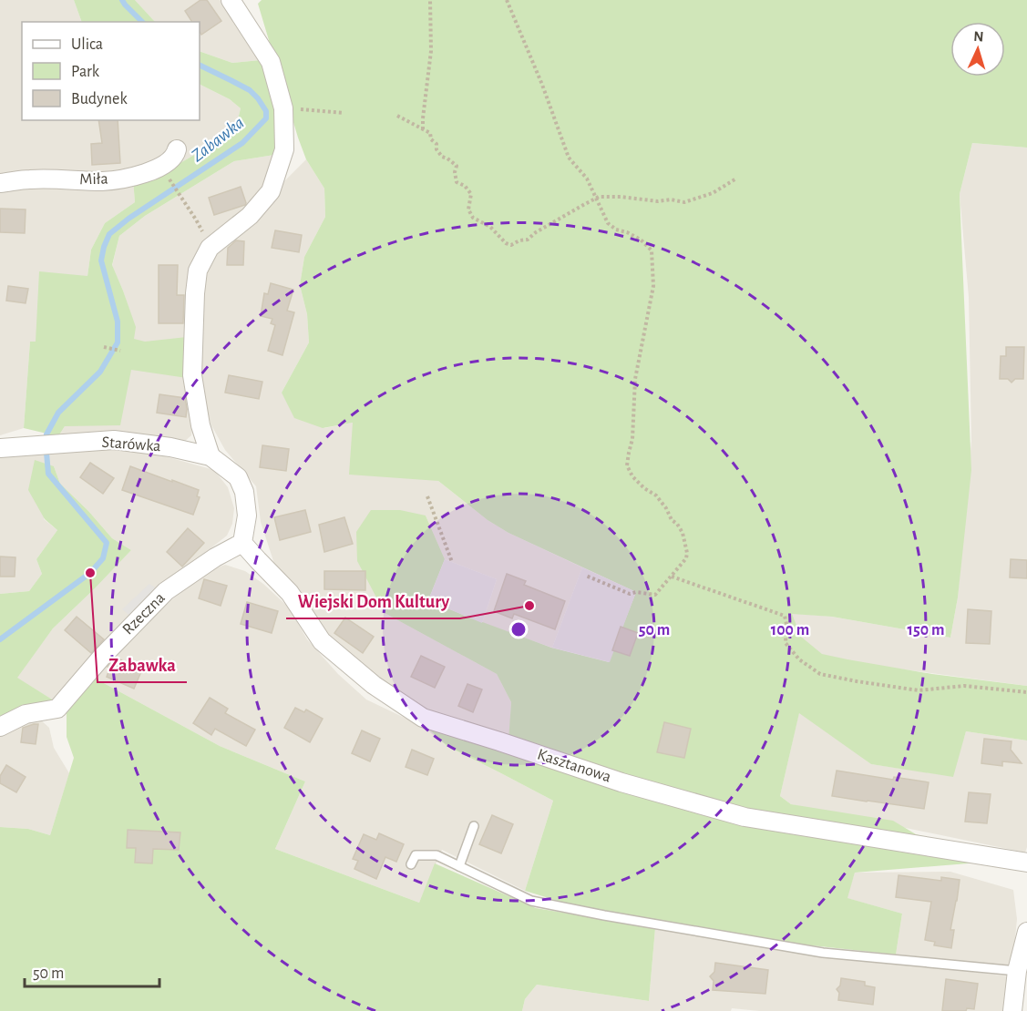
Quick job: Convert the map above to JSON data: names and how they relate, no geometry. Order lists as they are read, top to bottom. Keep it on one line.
{"streets":{"street":["Miła","Starówka","Rzeczna","Kasztanowa"]},"crossings":[["Starówka","Rzeczna"],["Starówka","Kasztanowa"],["Rzeczna","Kasztanowa"]],"water":["Zabawka"],"places":["Zabawka","Wiejski Dom Kultury"],"legend":["Ulica","Park","Budynek"],"scale_bar":"50 m","north":"top","rings":["50 m","100 m","150 m"]}
